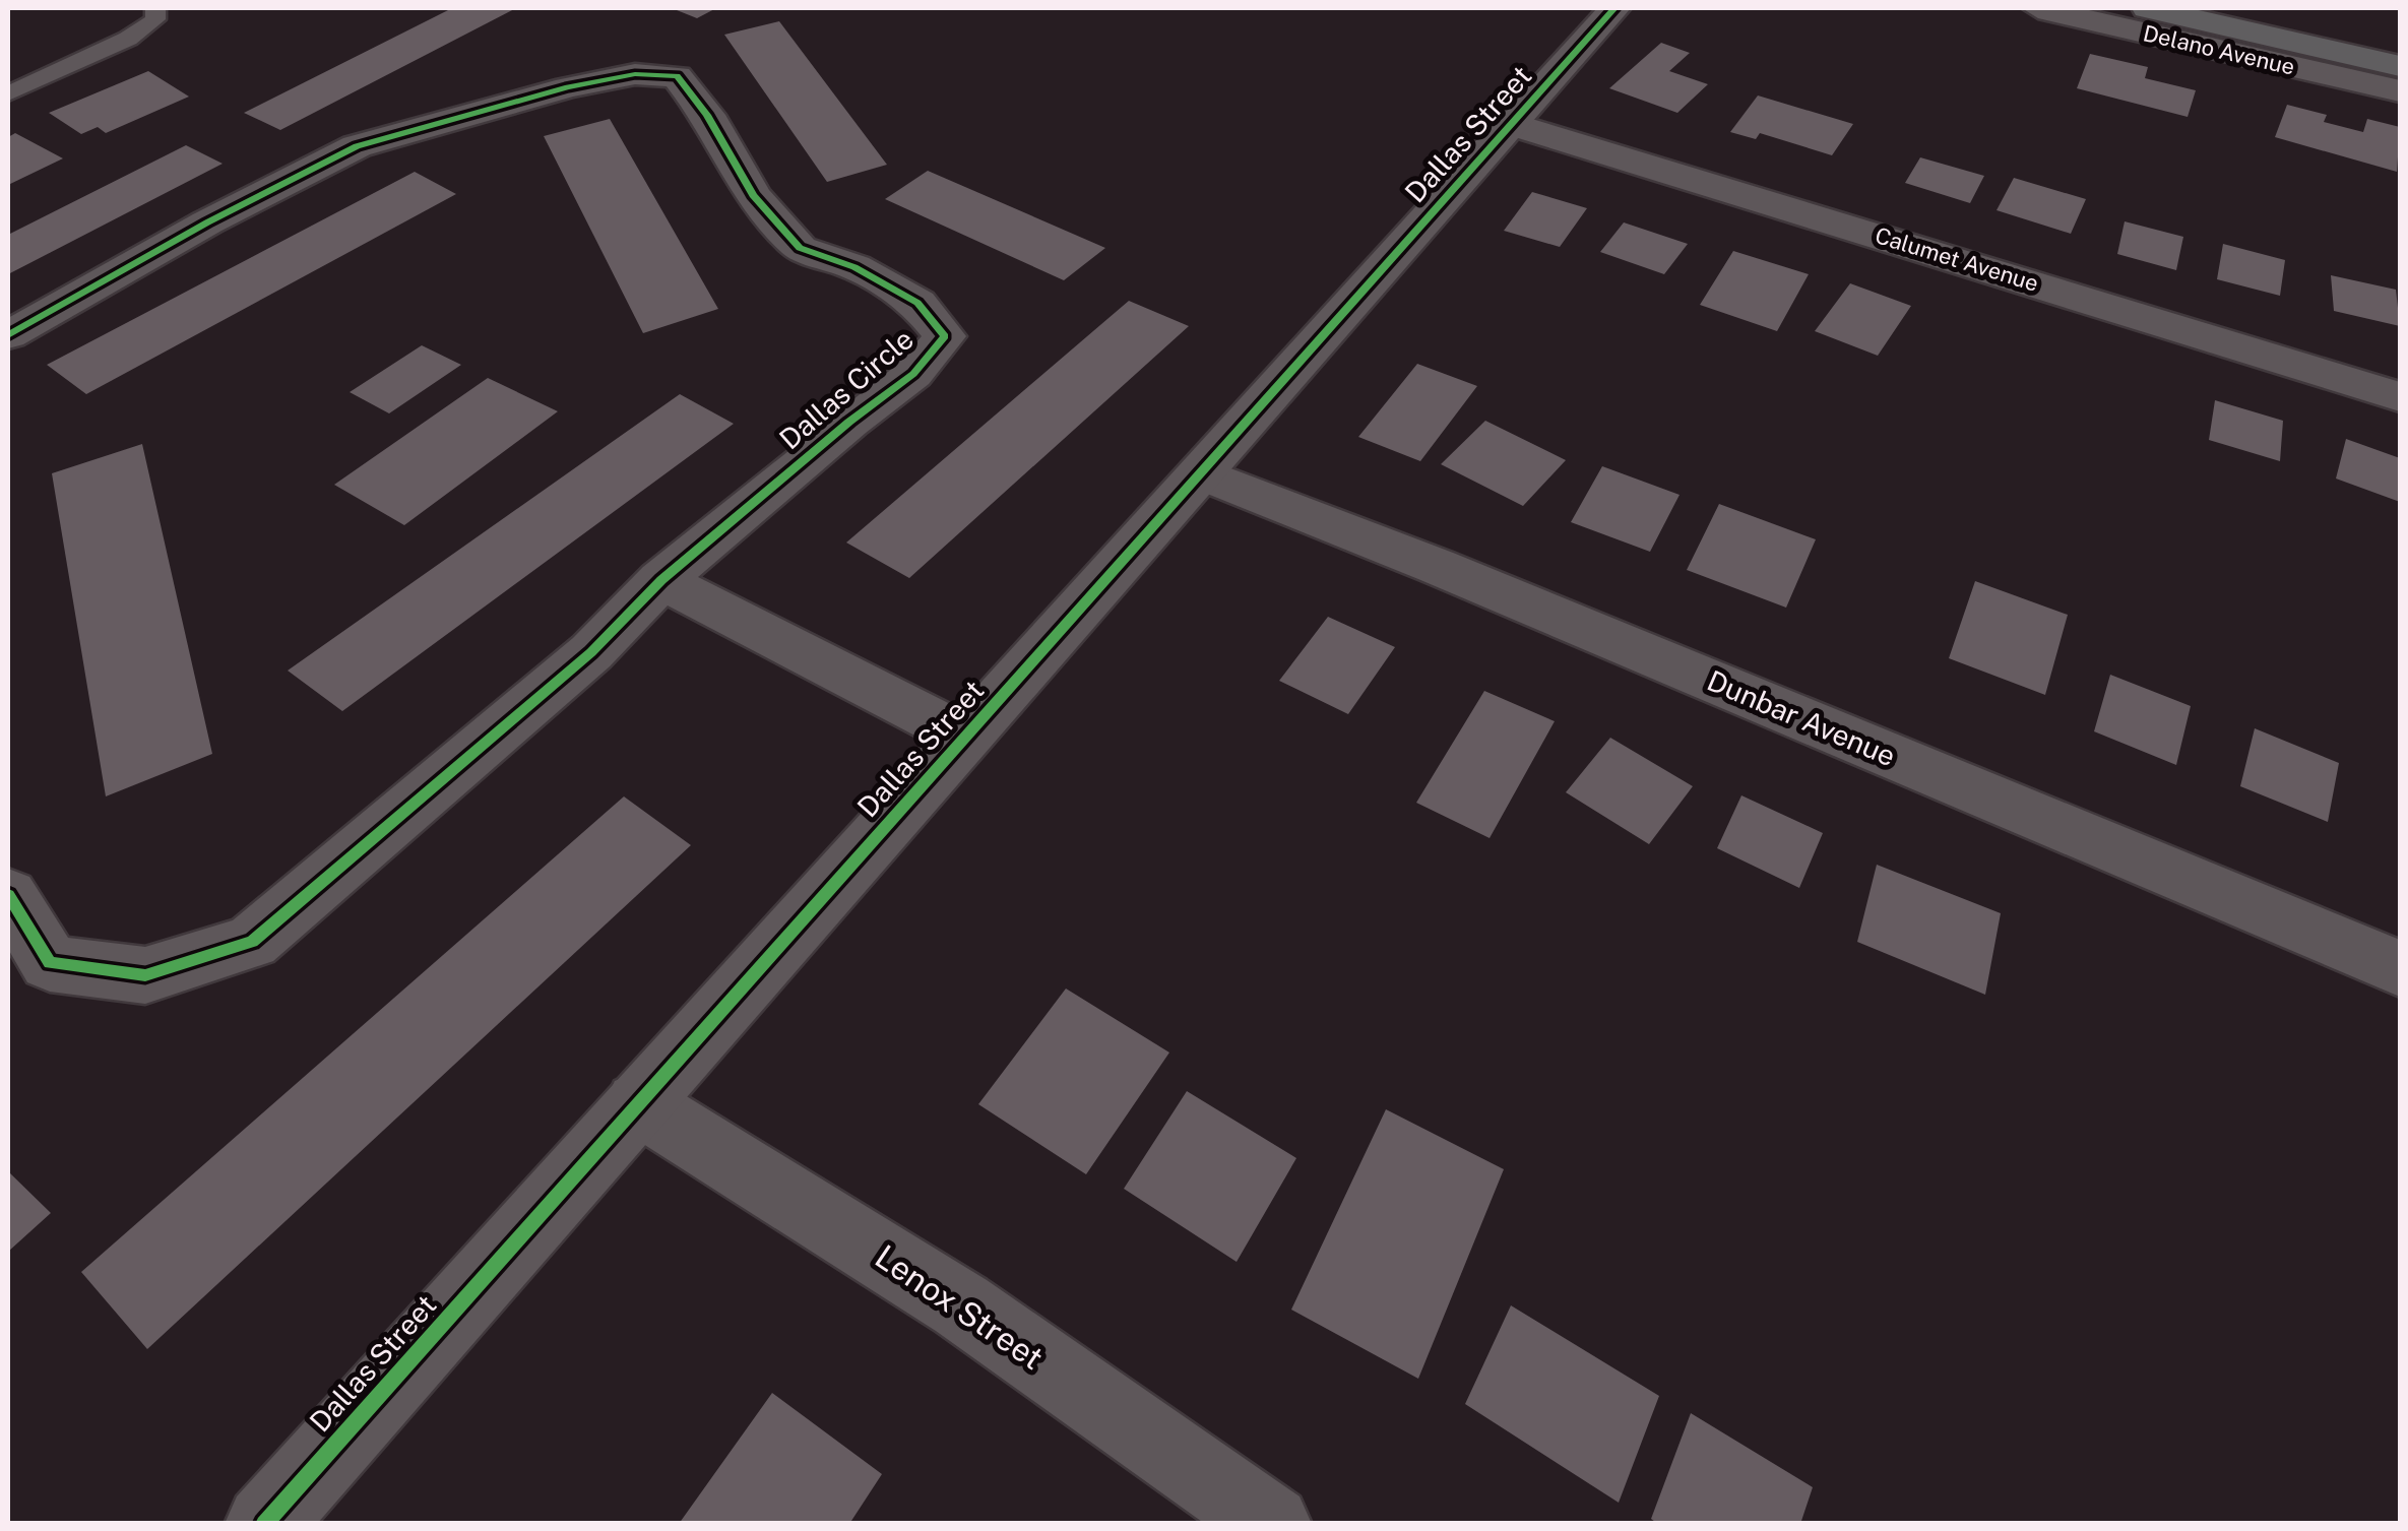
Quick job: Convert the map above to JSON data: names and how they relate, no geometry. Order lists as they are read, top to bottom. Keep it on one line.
{"streets":{"street":["Delano Avenue","Dallas Street","Calumet Avenue","Dallas Circle","Dunbar Avenue","Lenox Street"]},"crossings":[["Dallas Street","Calumet Avenue"],["Dallas Street","Dunbar Avenue"],["Dallas Street","Lenox Street"]]}
